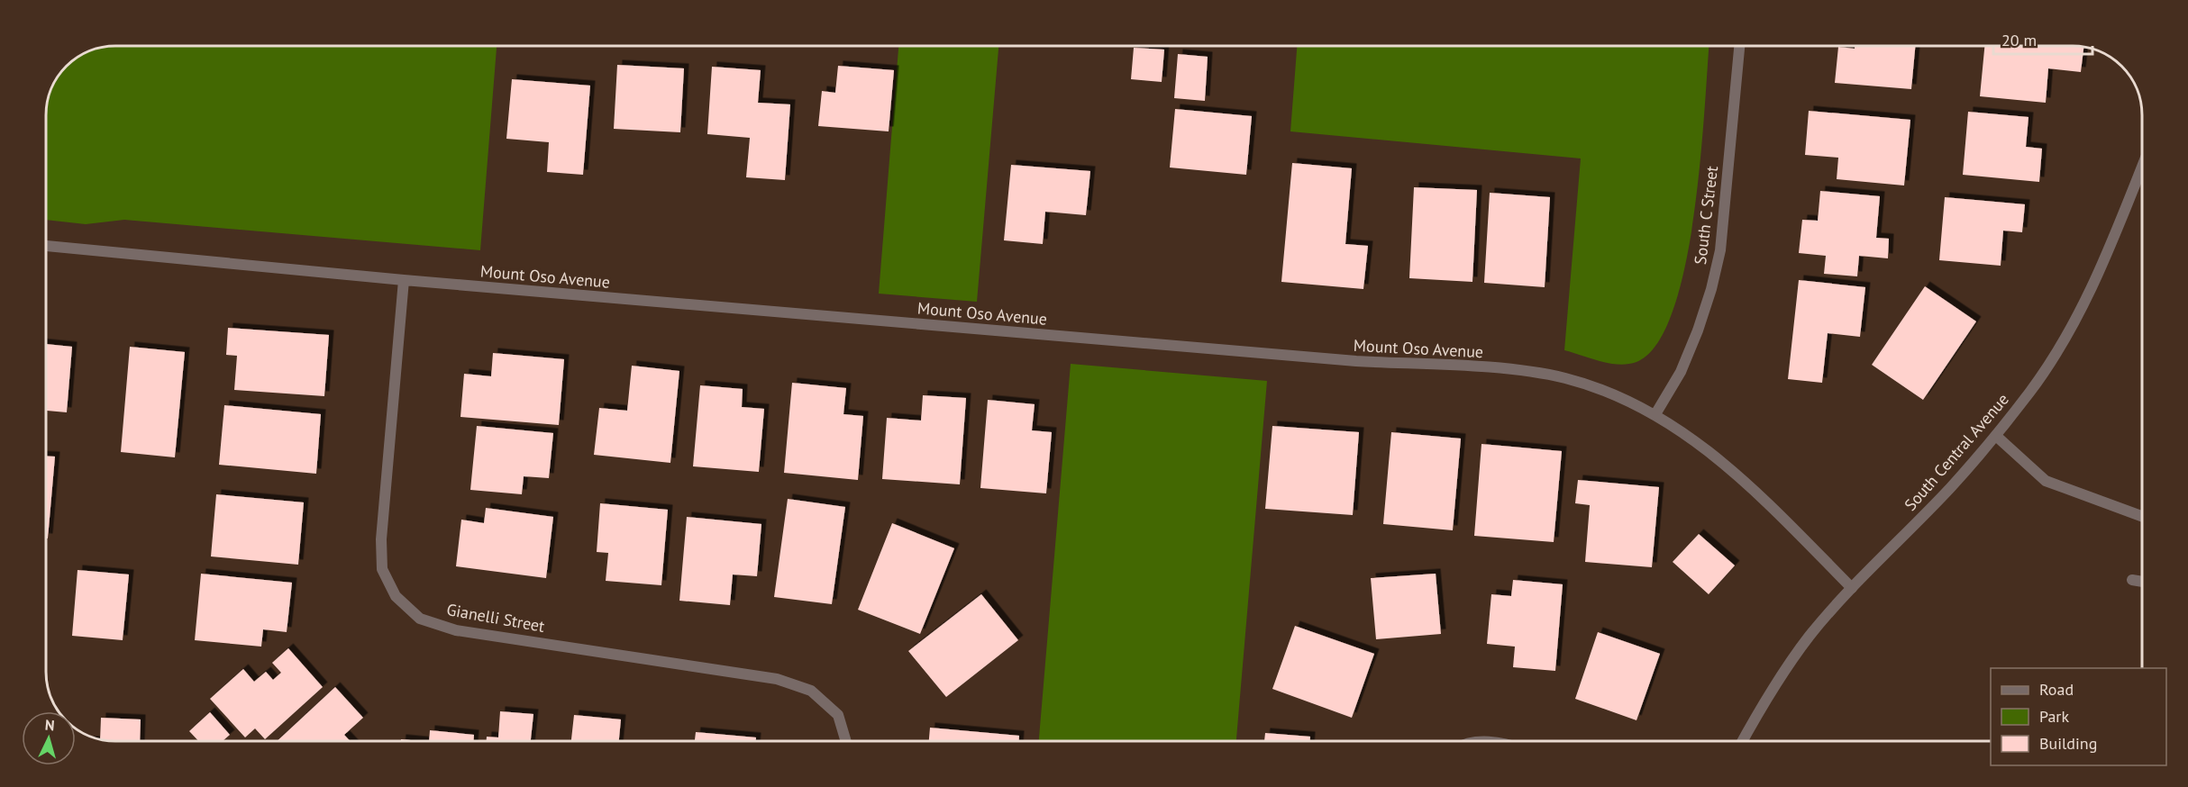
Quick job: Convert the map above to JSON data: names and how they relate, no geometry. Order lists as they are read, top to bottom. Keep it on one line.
{"streets":{"street":["South C Street","Mount Oso Avenue","South Central Avenue","Gianelli Street"]},"crossings":[["South C Street","Mount Oso Avenue"],["Mount Oso Avenue","South Central Avenue"],["Mount Oso Avenue","Gianelli Street"]],"legend":["Road","Park","Building"],"scale_bar":"20 m","north":"top"}
